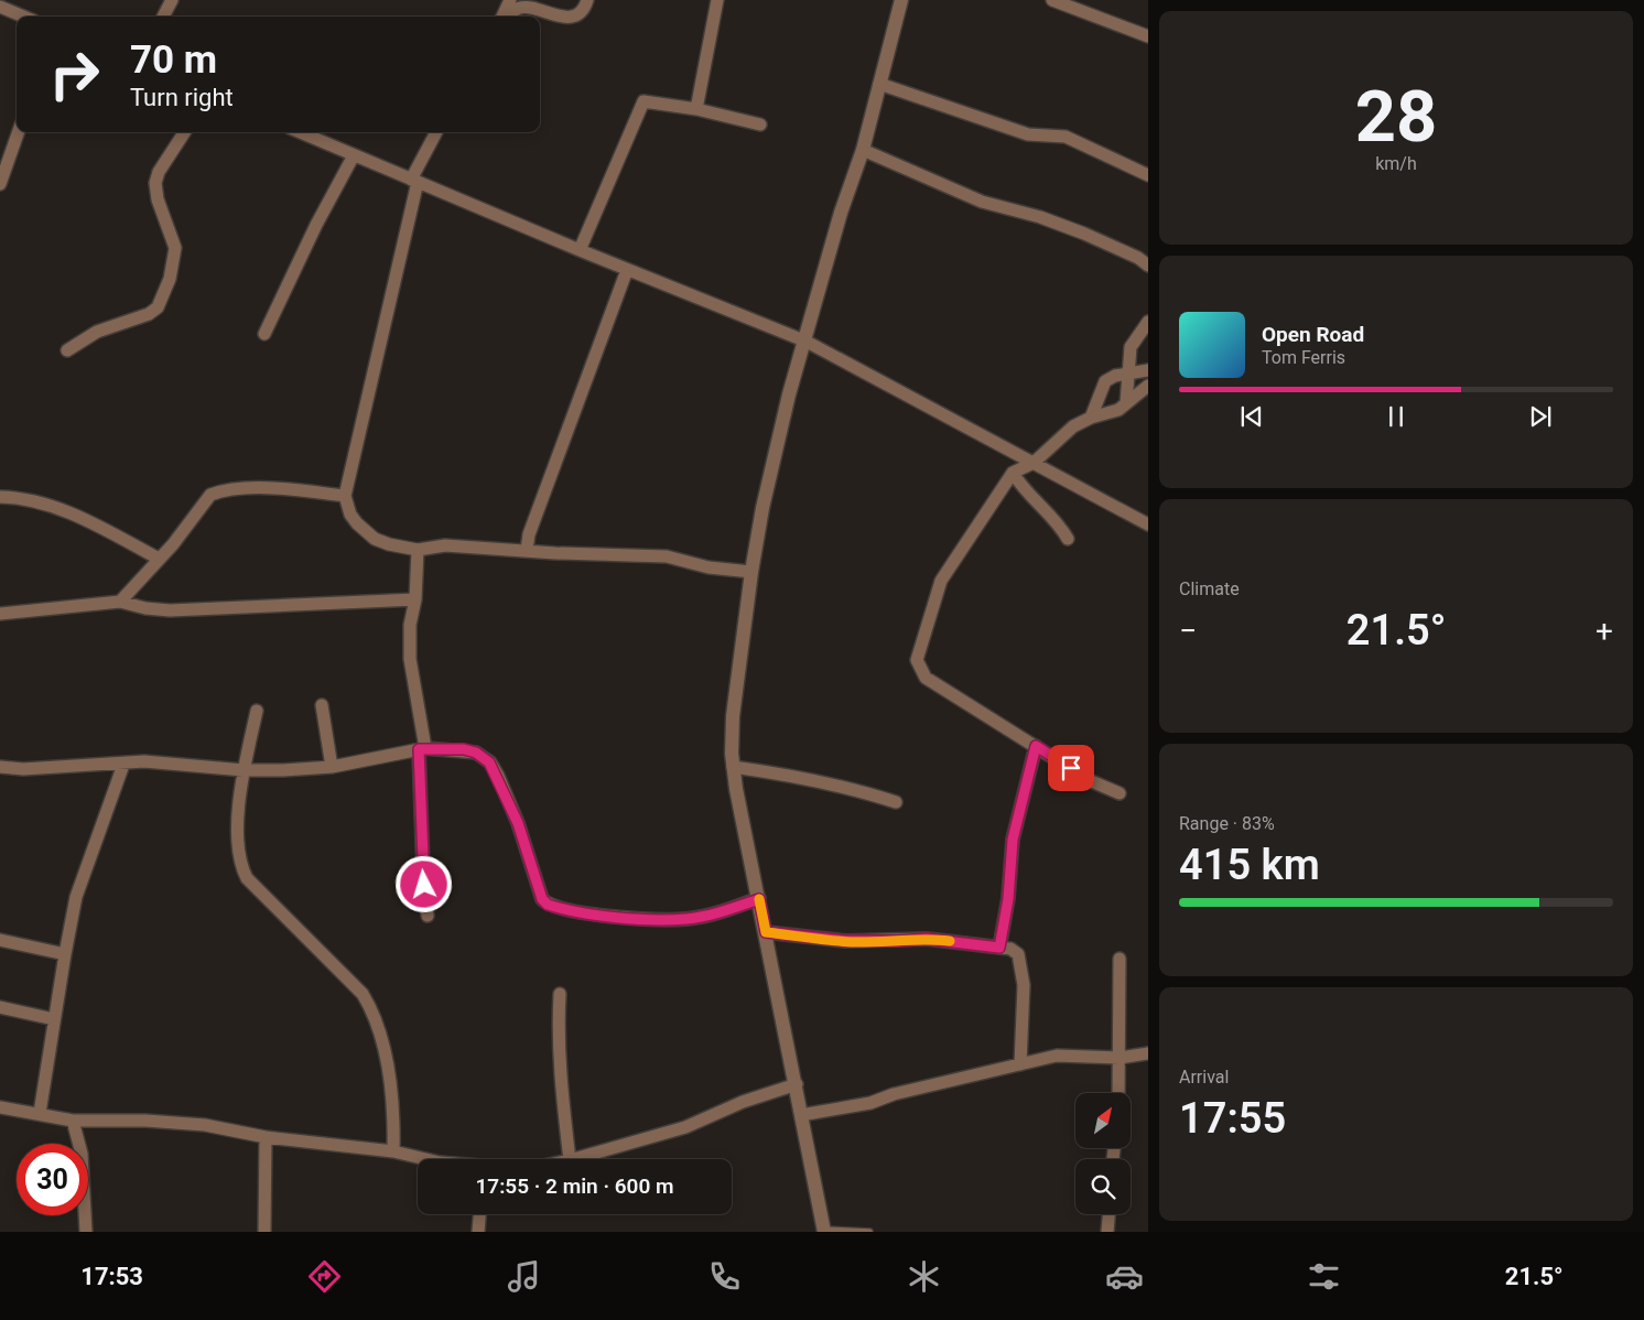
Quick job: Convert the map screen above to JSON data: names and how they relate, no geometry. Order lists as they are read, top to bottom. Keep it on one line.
{"north":"top right","page":{"tile":[["28","km/h"],"Climate",["Range · 83%","415 km"],["Arrival","17:55"]],"turn":["70 m","Turn right"],"song":["Open Road","Tom Ferris"],"heat":["−","21.5°","+"],"limit":"30","trip":"17:55 · 2 min · 600 m","tabs":["17:53","21.5°"]}}
